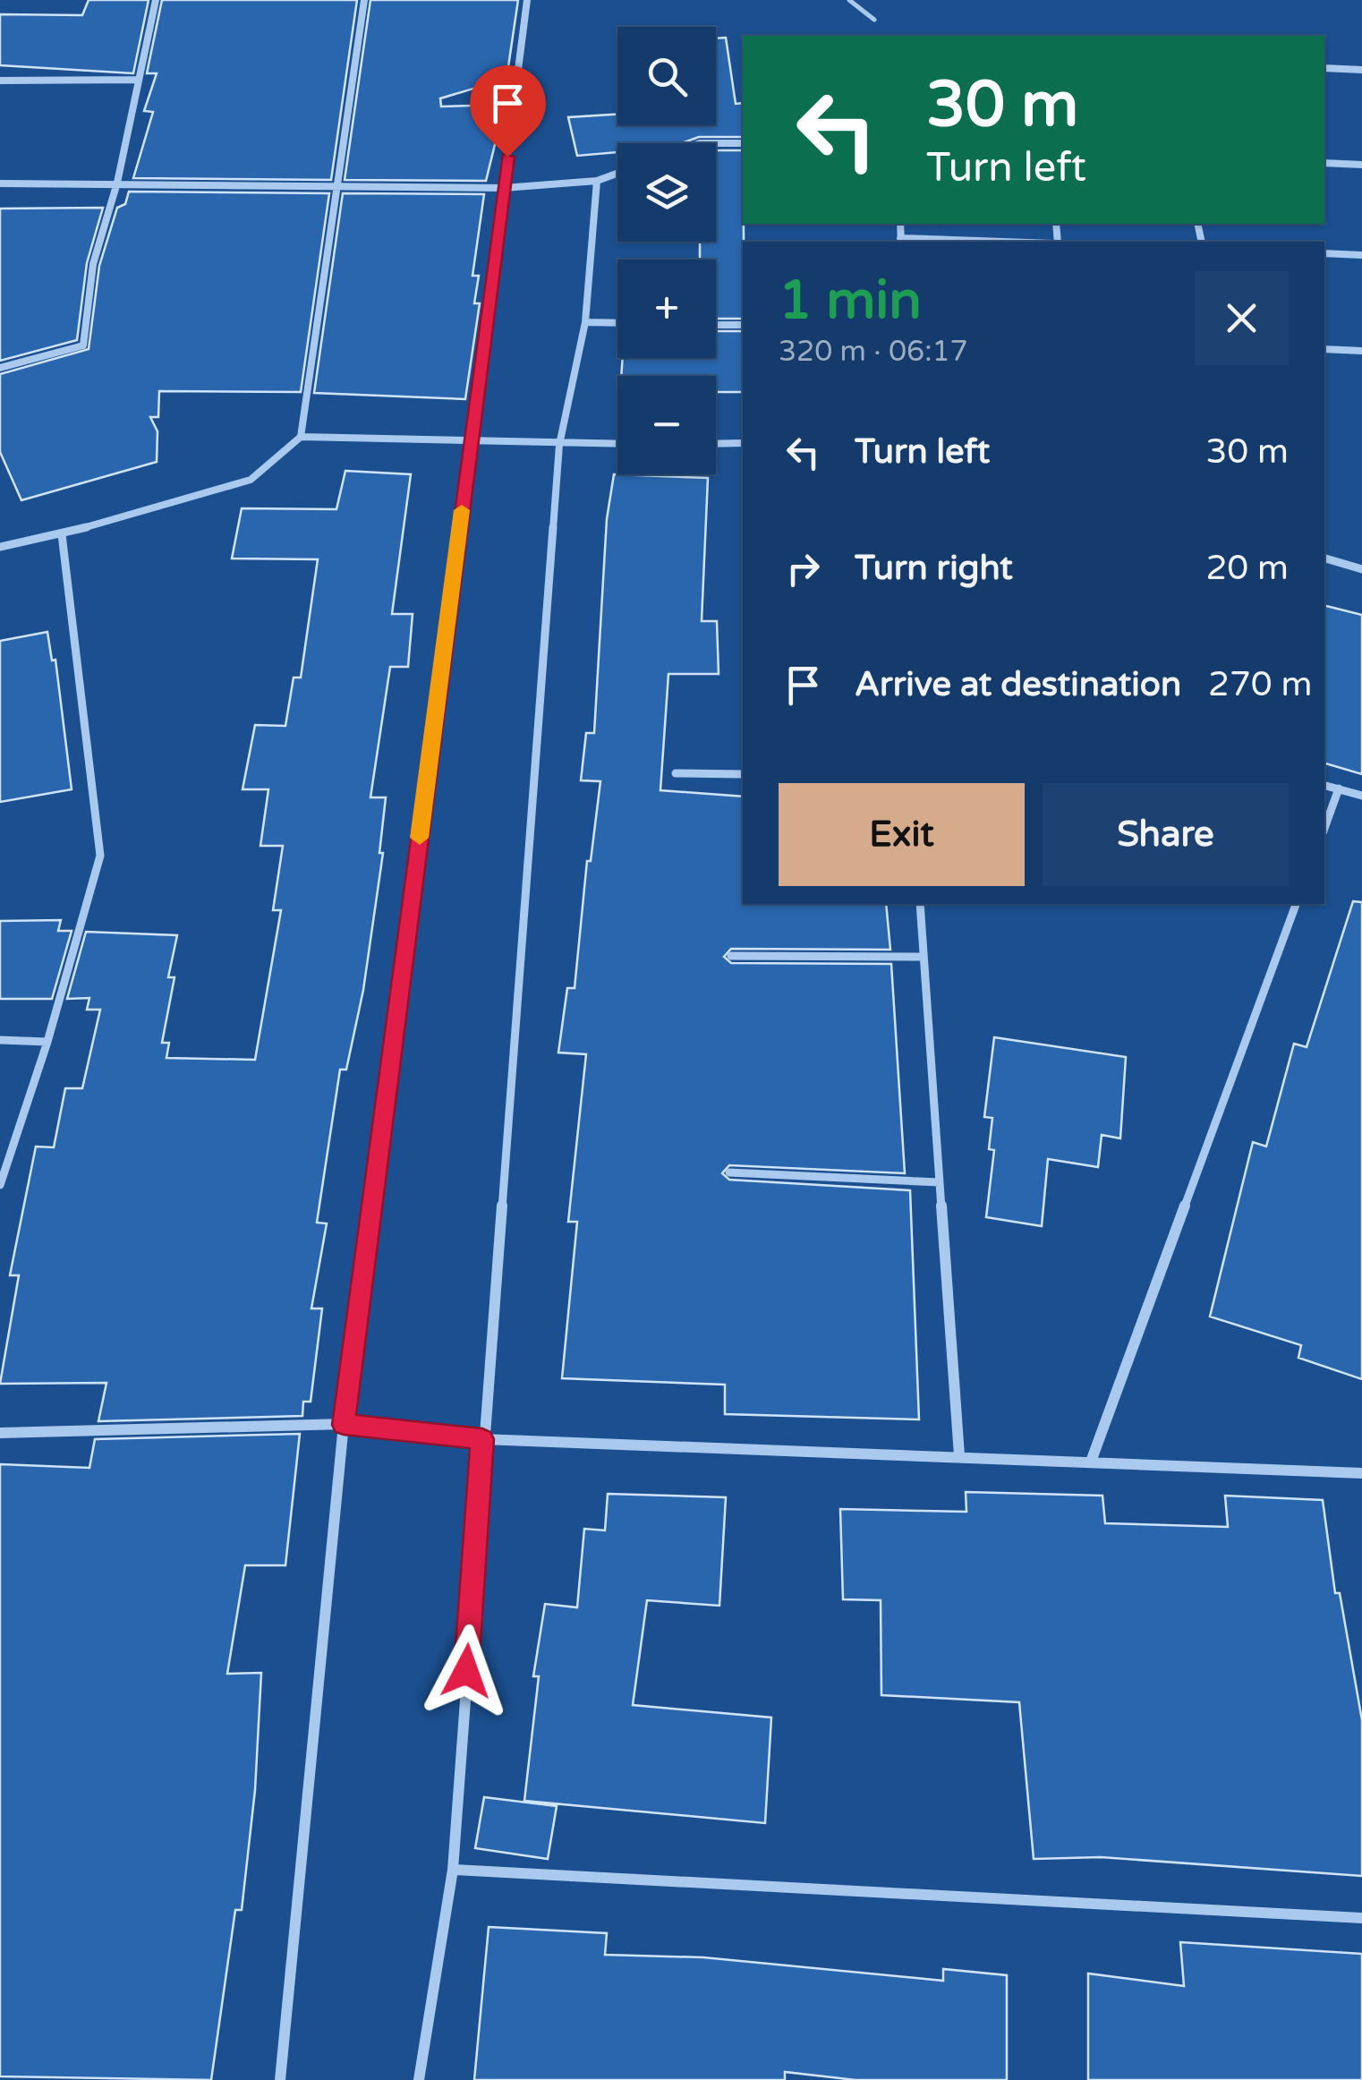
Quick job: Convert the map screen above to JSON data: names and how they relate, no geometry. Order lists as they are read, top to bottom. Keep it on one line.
{"page":{"map_buttons":["+","−"],"turn":["30 m","Turn left"],"heading":["1 min","320 m · 06:17"],"list":[{"name":"Turn left","value":"30 m"},{"name":"Turn right","value":"20 m"},{"name":"Arrive at destination","value":"270 m"}],"buttons":["Exit","Share"]}}
